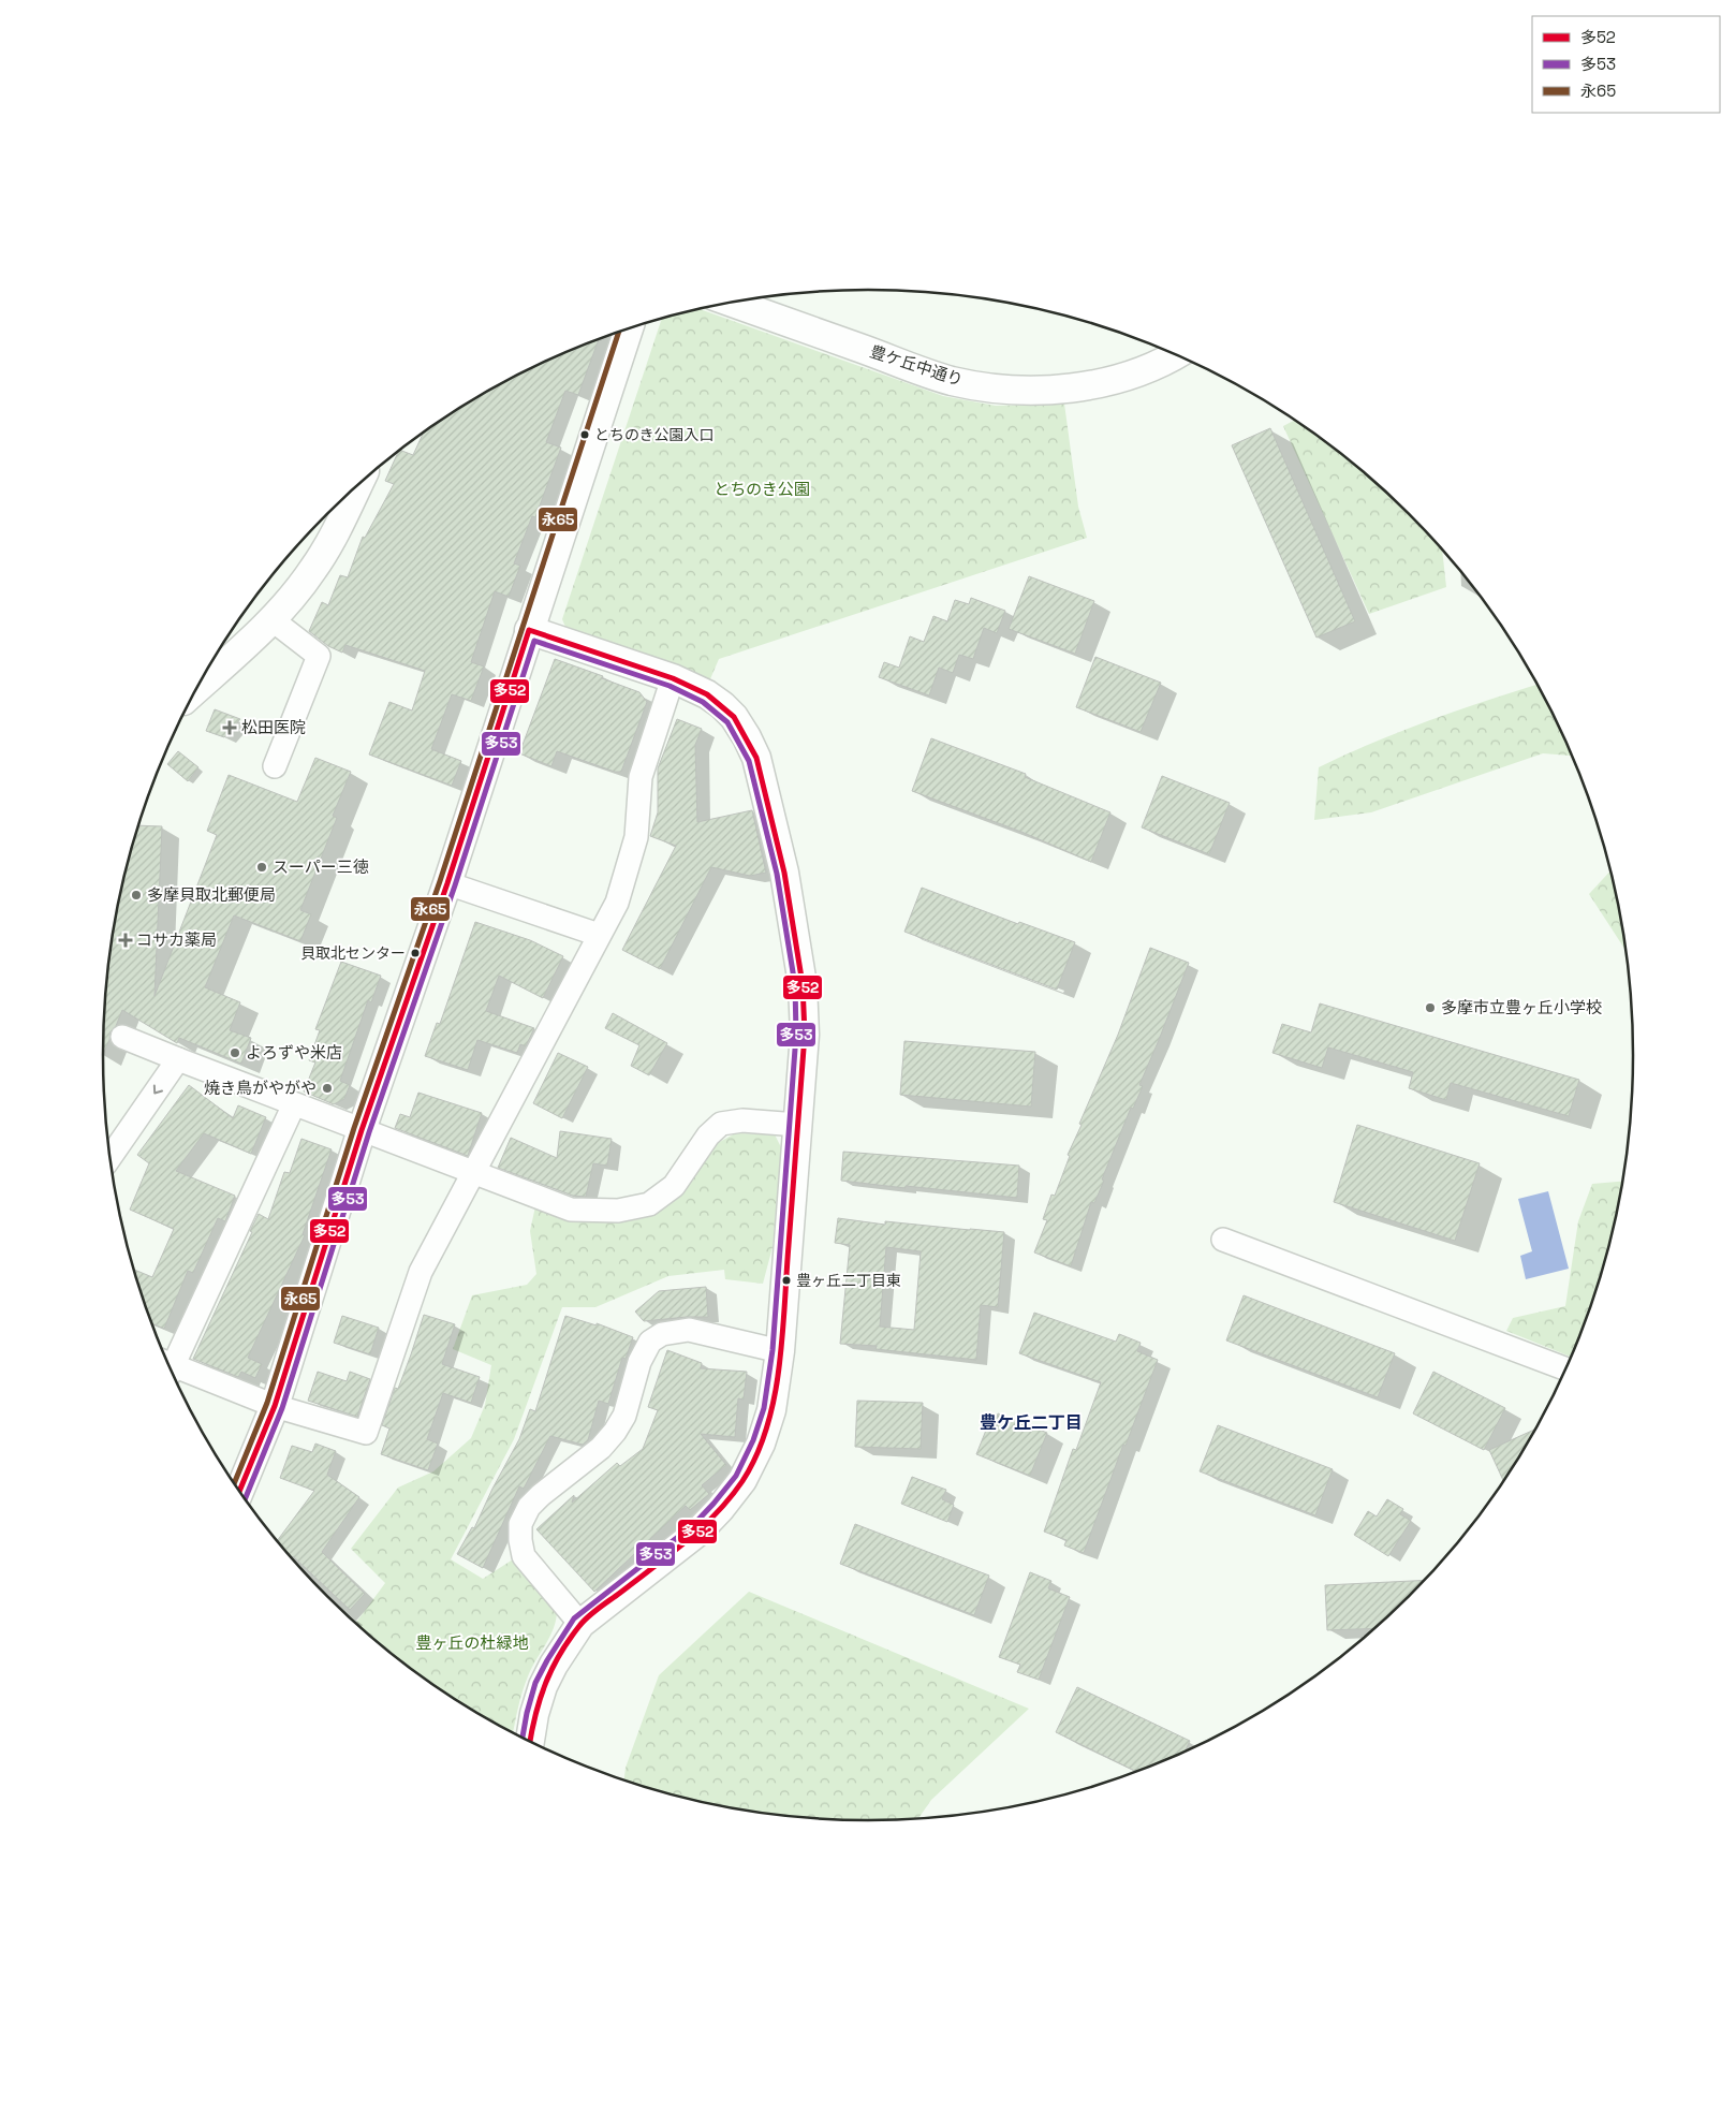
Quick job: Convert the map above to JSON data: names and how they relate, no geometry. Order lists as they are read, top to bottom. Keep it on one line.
{"streets":{"street":["豊ケ丘中通り"]},"districts":["豊ケ丘二丁目"],"parks":["とちのき公園","豊ヶ丘の杜緑地"],"places":{"other":["とちのき公園入口","スーパー三徳","多摩貝取北郵便局","貝取北センター","多摩市立豊ヶ丘小学校","よろずや米店","焼き鳥がやがや","豊ヶ丘二丁目東"],"health":["松田医院","コサカ薬局"]},"lines":["transit line 永65","transit line 多52","transit line 多53"],"legend":["多52","多53","永65"]}
